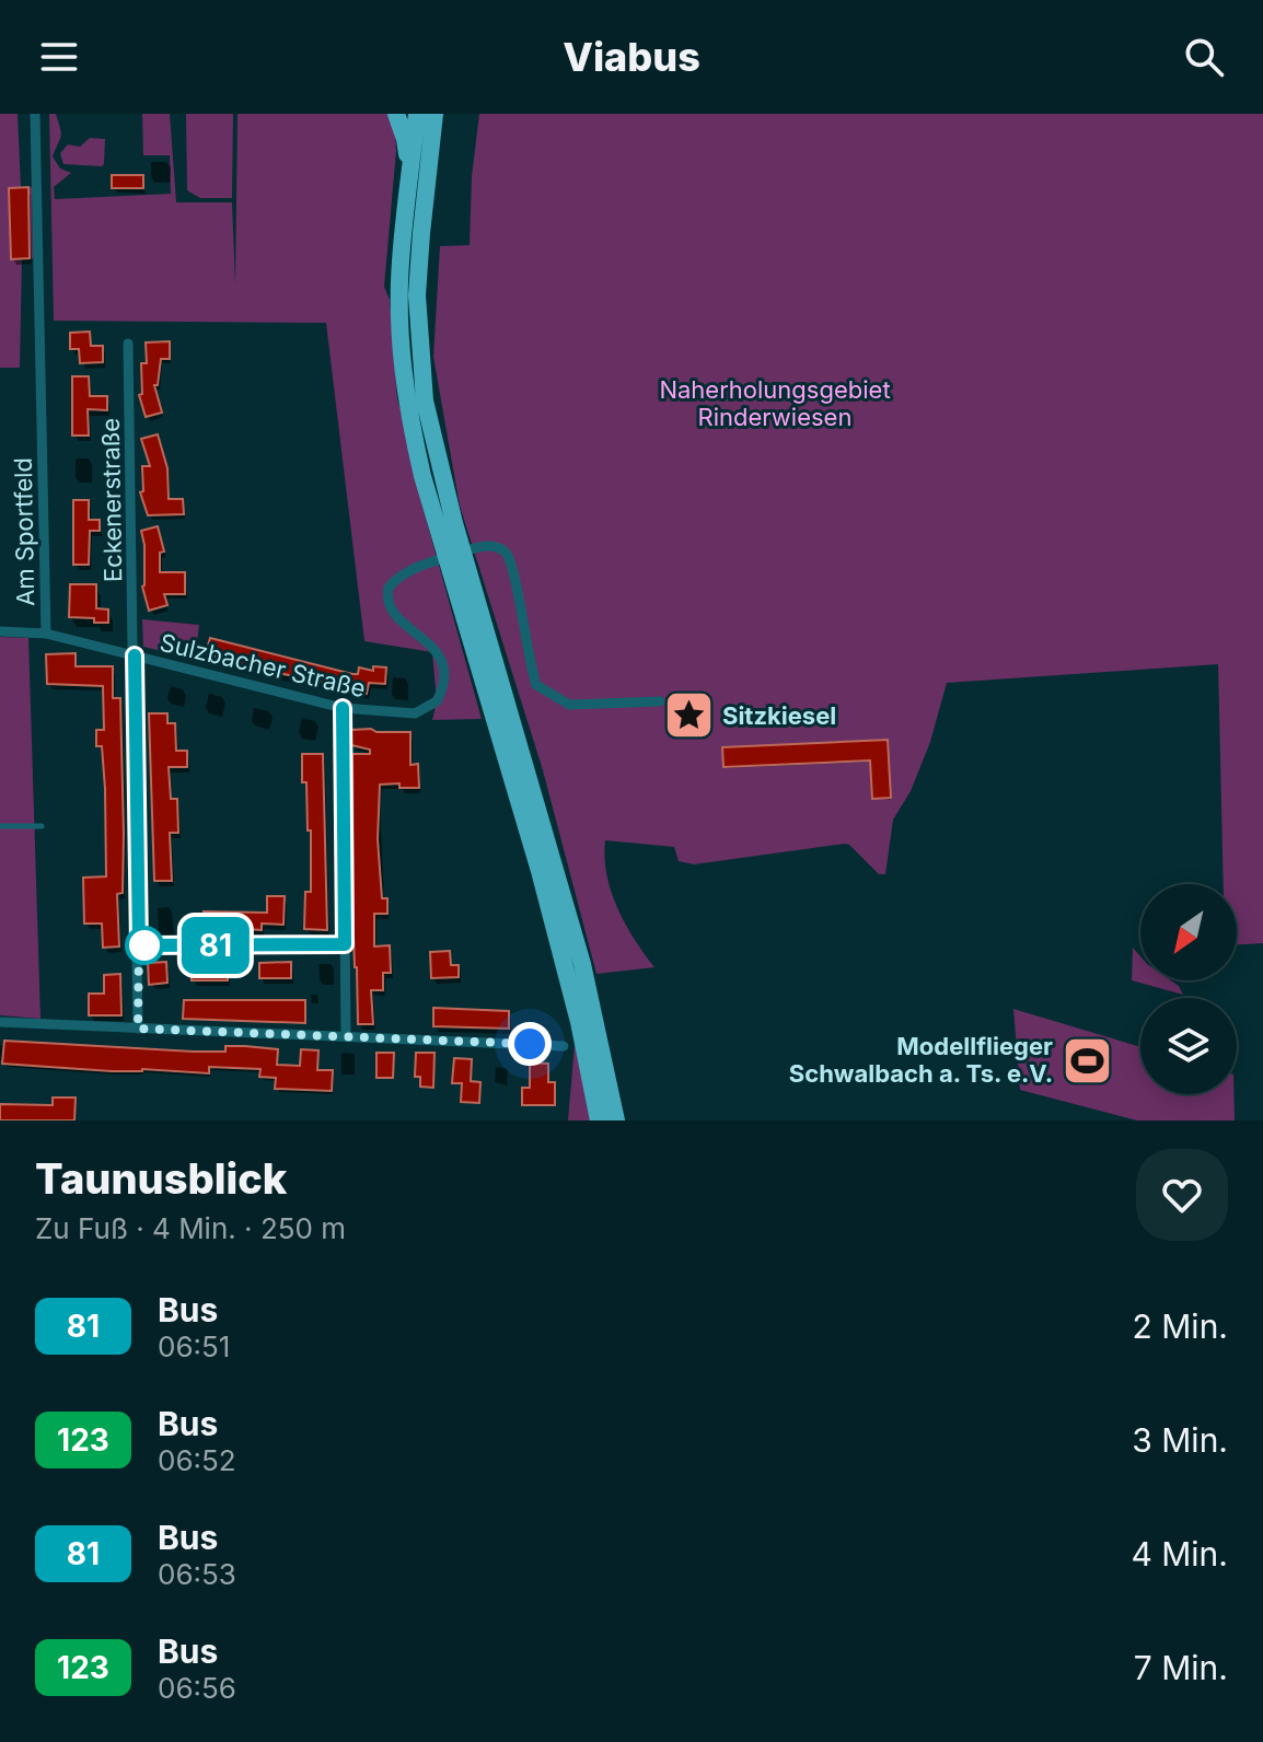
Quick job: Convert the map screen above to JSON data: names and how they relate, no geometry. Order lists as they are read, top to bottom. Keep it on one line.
{"streets":{"street":["Eckenerstraße","Am Sportfeld","Sulzbacher Straße"]},"crossings":[["Eckenerstraße","Sulzbacher Straße"],["Am Sportfeld","Sulzbacher Straße"]],"parks":["Naherholungsgebiet Rinderwiesen"],"places":{"place":["Sitzkiesel"],"sports":["Modellflieger Schwalbach a. Ts. e.V."]},"lines":["bus line 81"],"north":"bottom left","page":{"header":"Viabus","on_map":"81","heading":["Taunusblick","Zu Fuß · 4 Min. · 250 m"],"list":[{"mark":"81","name":"Bus","note":"06:51","value":"2 Min."},{"mark":"123","name":"Bus","note":"06:52","value":"3 Min."},{"mark":"81","name":"Bus","note":"06:53","value":"4 Min."},{"mark":"123","name":"Bus","note":"06:56","value":"7 Min."}]}}
